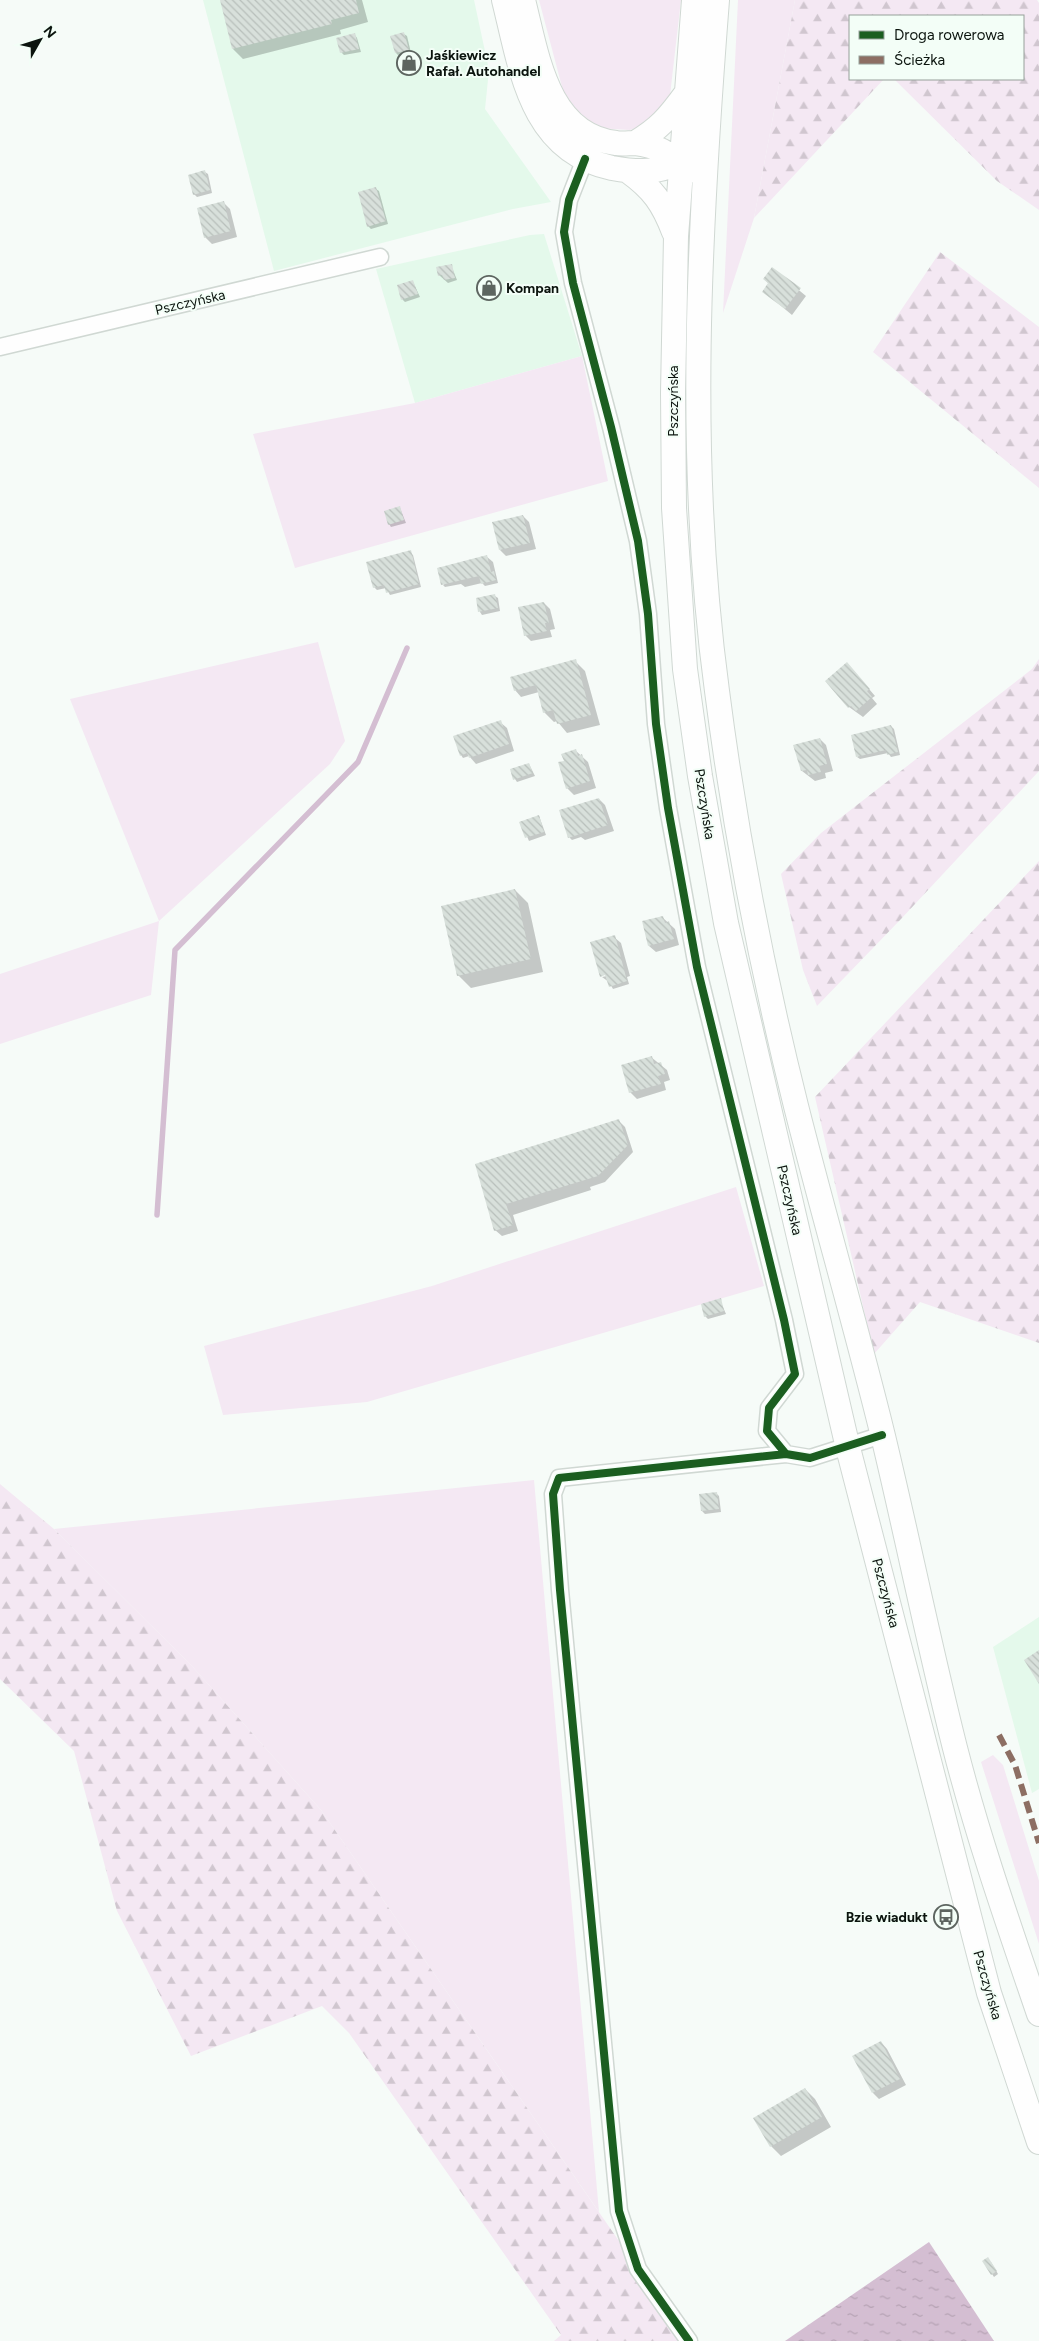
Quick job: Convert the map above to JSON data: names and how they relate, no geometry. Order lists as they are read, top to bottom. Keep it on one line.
{"streets":{"main road":["Pszczyńska"]},"places":{"shop":["Jaśkiewicz Rafał. Autohandel","Kompan"],"bus stop":["Bzie wiadukt"]},"legend":["Droga rowerowa","Ścieżka"],"north":"top right"}
